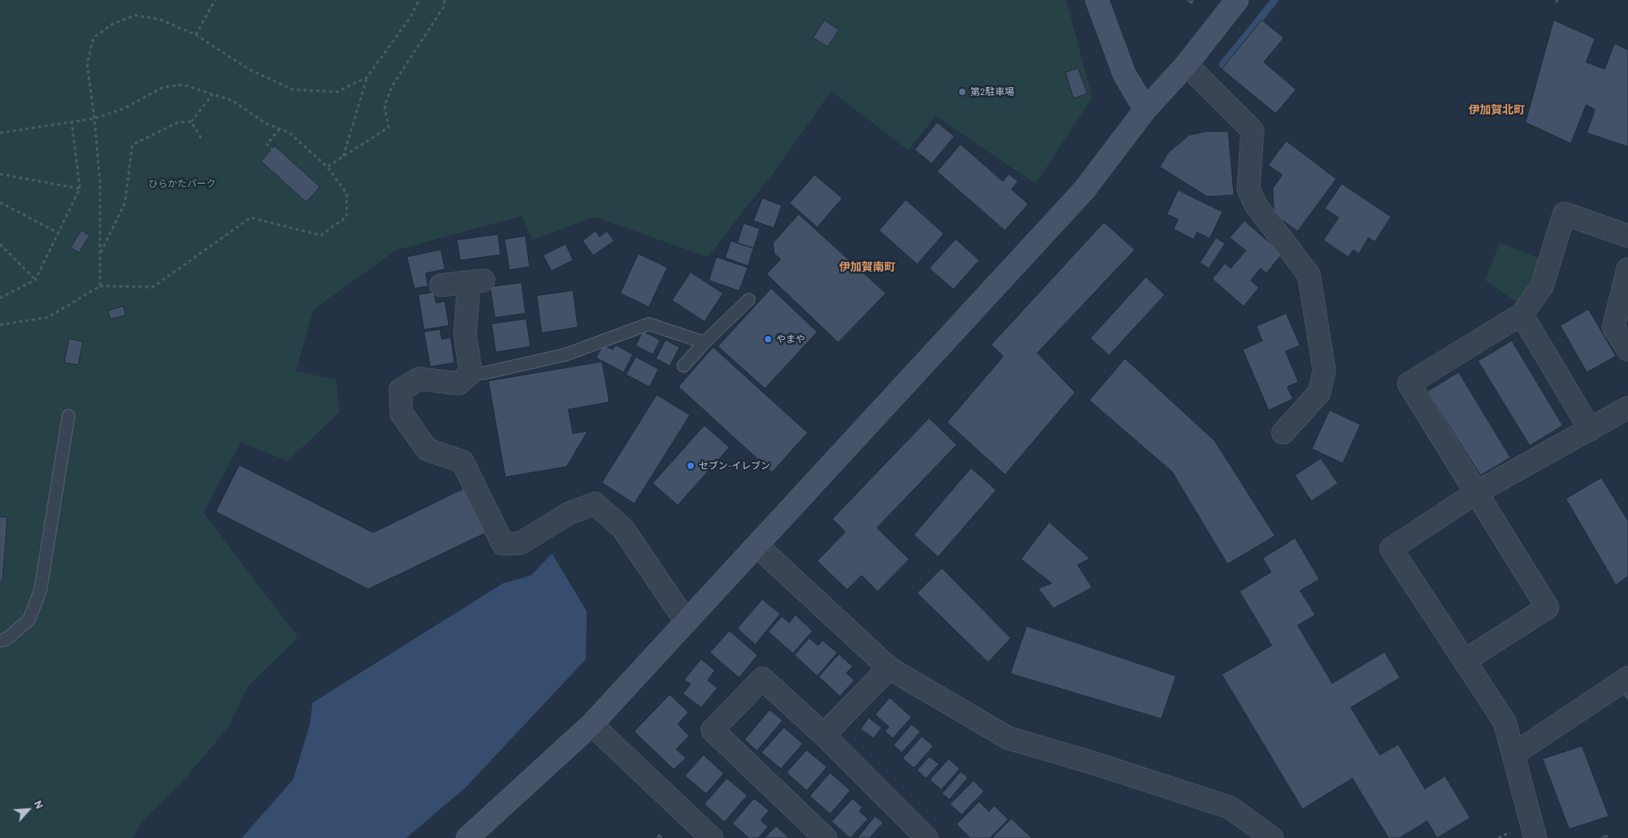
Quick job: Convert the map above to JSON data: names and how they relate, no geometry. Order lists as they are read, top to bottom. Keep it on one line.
{"districts":["伊加賀北町","伊加賀南町"],"parks":["ひらかたパーク"],"places":["第2駐車場","やまや","セブン-イレブン"],"north":"top right"}
